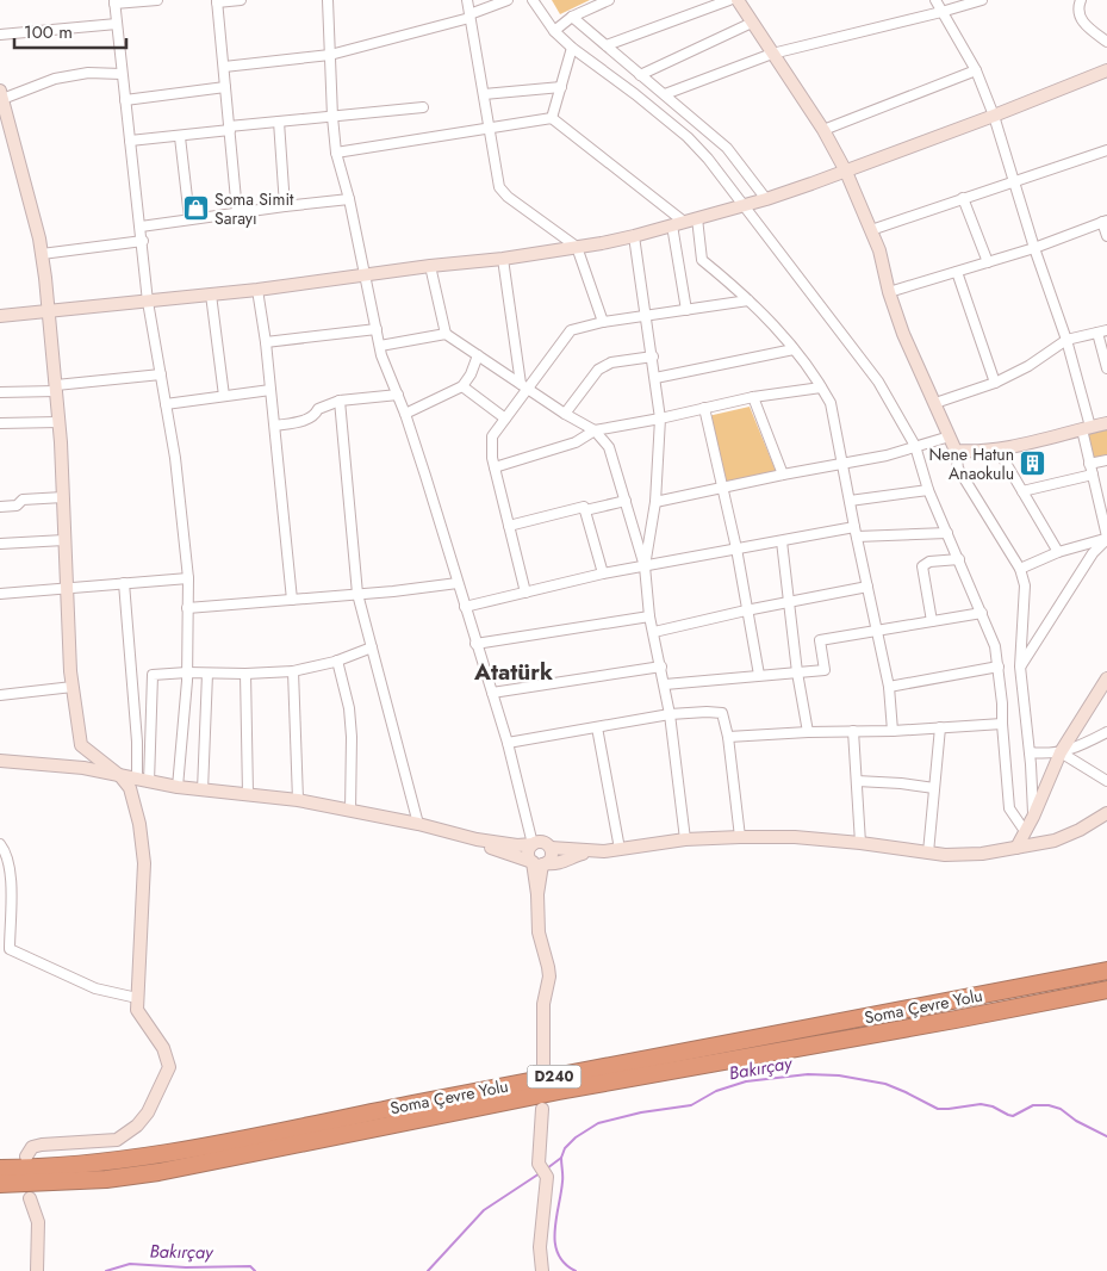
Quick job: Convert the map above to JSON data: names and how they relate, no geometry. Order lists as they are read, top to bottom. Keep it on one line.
{"streets":{"highway":["Soma Çevre Yolu","D240"]},"districts":["Atatürk"],"water":["Bakırçay"],"places":{"shop":["Soma Simit Sarayı"],"building":["Nene Hatun Anaokulu"]},"scale_bar":"100 m"}
